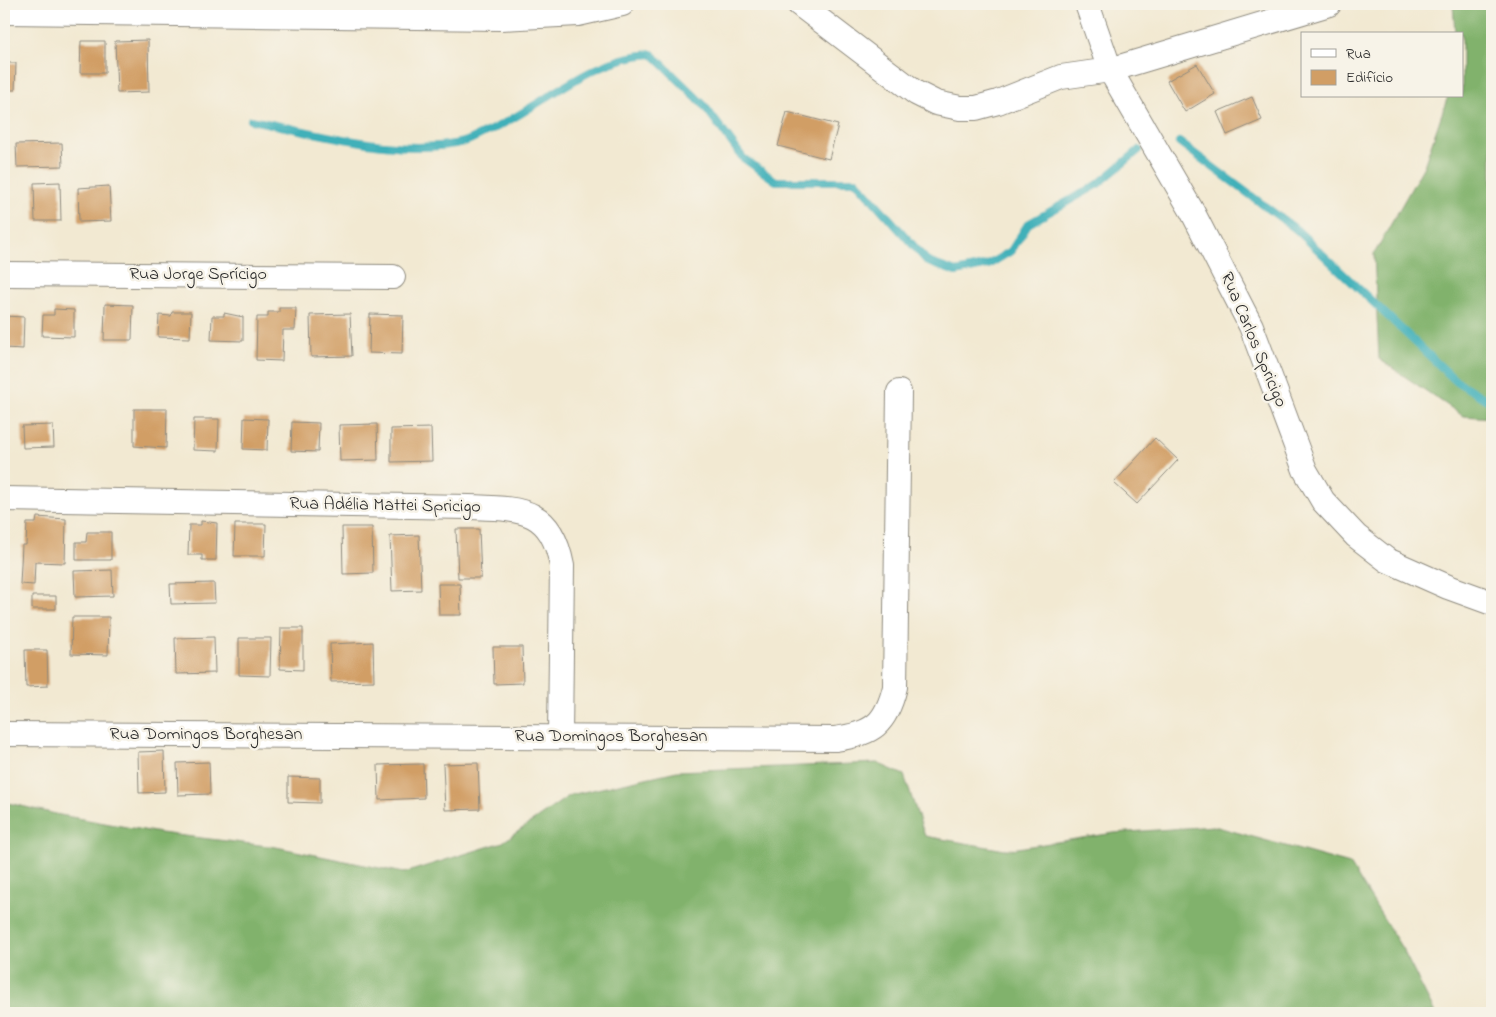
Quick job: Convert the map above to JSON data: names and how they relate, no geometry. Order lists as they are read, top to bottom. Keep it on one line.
{"streets":{"street":["Rua Jorge Sprícigo","Rua Carlos Spricigo","Rua Adélia Mattei Spricigo","Rua Domingos Borghesan"]},"crossings":[["Rua Adélia Mattei Spricigo","Rua Domingos Borghesan"]],"legend":["Rua","Edifício"]}
